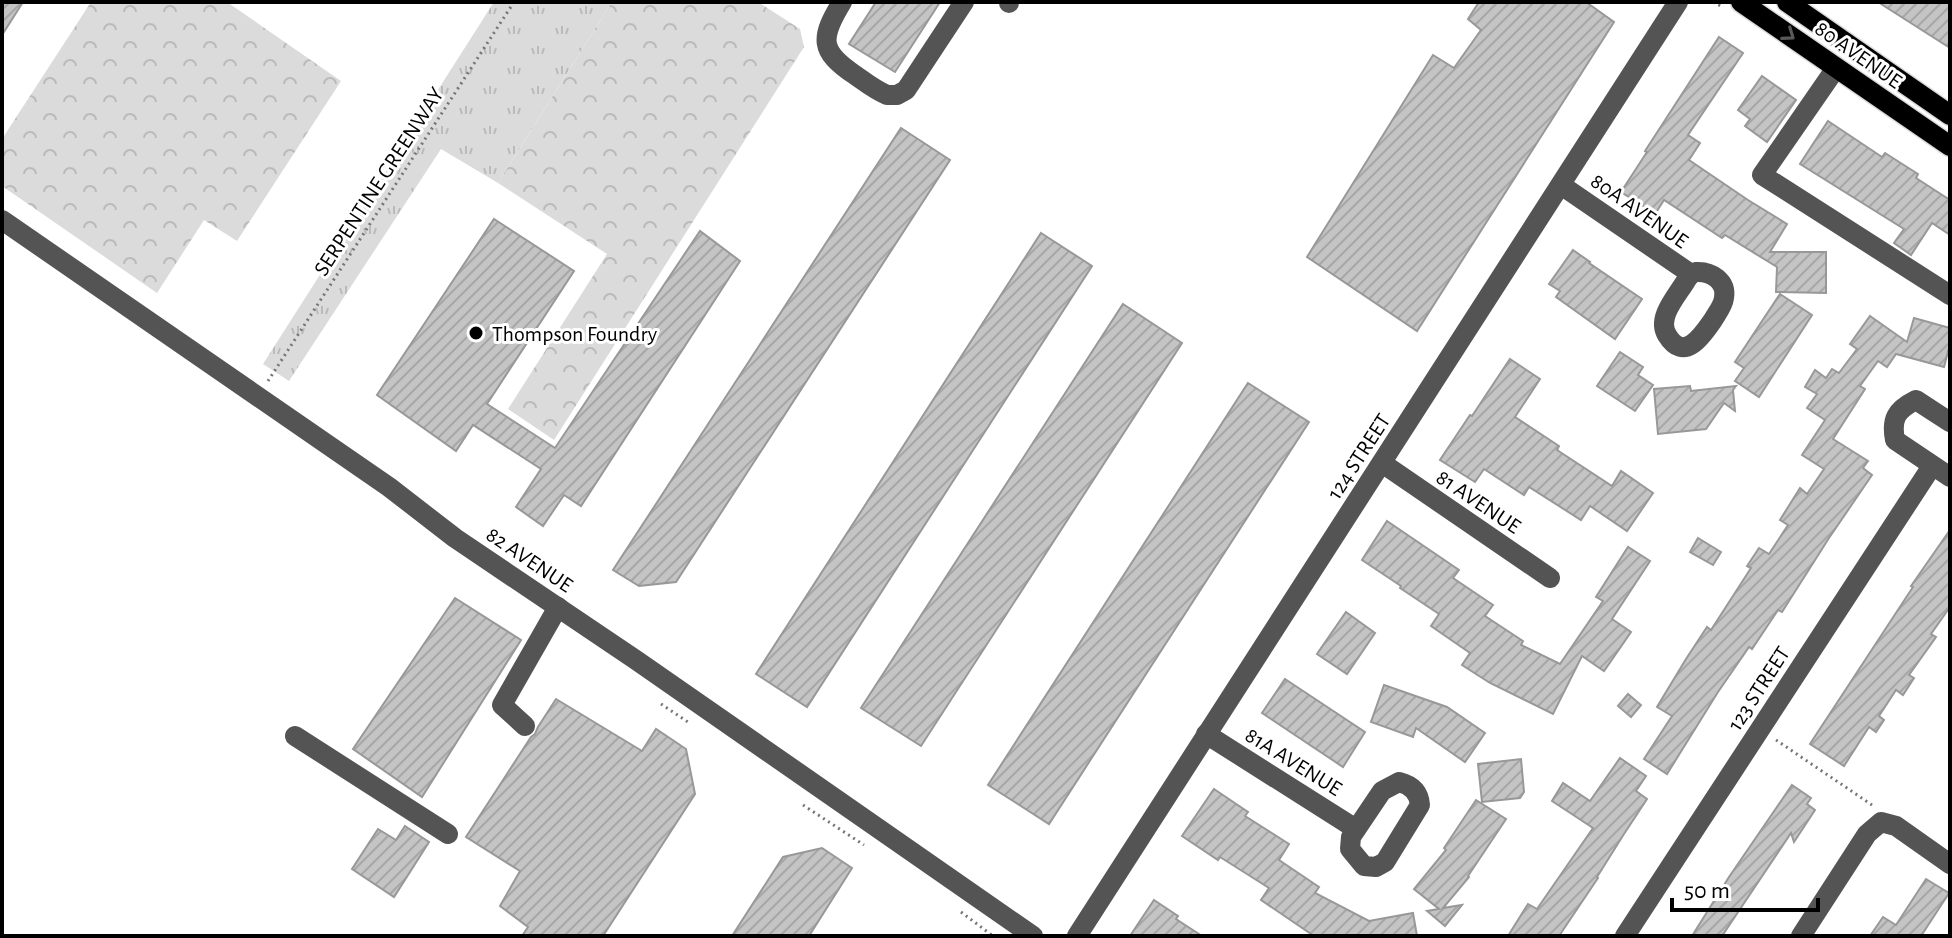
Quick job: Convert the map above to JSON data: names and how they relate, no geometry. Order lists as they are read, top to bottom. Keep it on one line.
{"streets":{"main road":["80 AVENUE"],"street":["80A AVENUE","124 STREET","81 AVENUE","82 AVENUE","123 STREET","81A AVENUE"],"path":["SERPENTINE GREENWAY"]},"crossings":[["80A AVENUE","124 STREET"],["124 STREET","81 AVENUE"],["124 STREET","81A AVENUE"]],"places":["Thompson Foundry"],"scale_bar":"50 m"}
